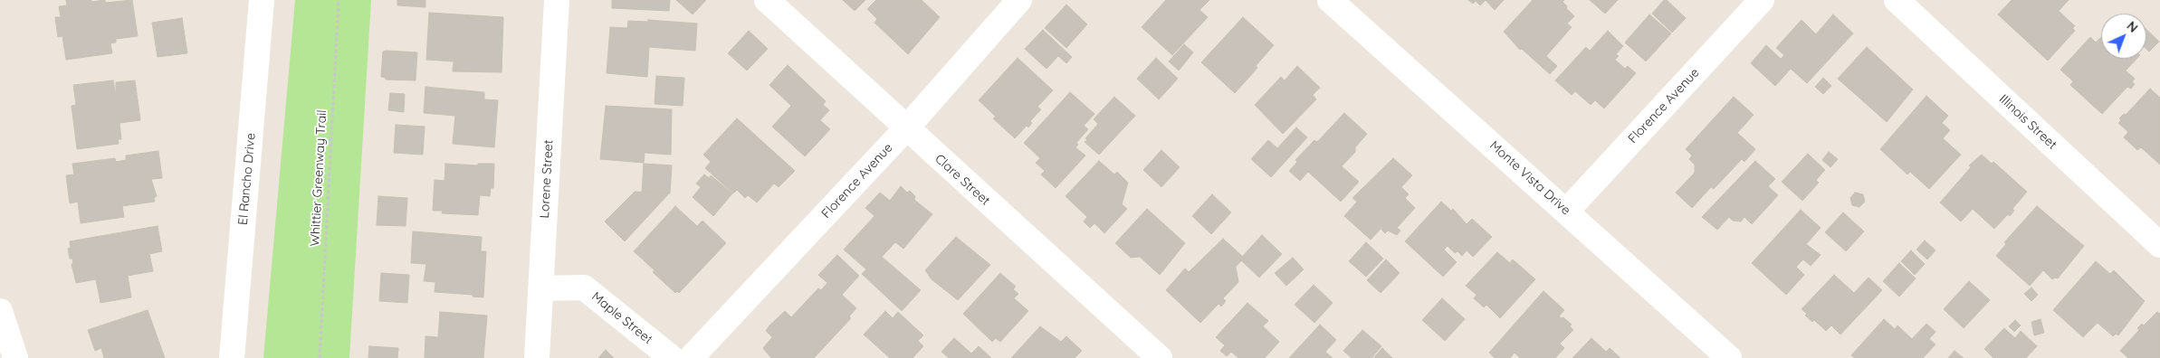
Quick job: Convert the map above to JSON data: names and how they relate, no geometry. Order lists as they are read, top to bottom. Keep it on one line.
{"streets":{"street":["Florence Avenue","Illinois Street","Monte Vista Drive","El Rancho Drive","Lorene Street","Clare Street","Maple Street"],"path":["Whittier Greenway Trail"]},"crossings":[["Florence Avenue","Monte Vista Drive"],["Florence Avenue","Clare Street"],["Lorene Street","Maple Street"]],"north":"top right"}
